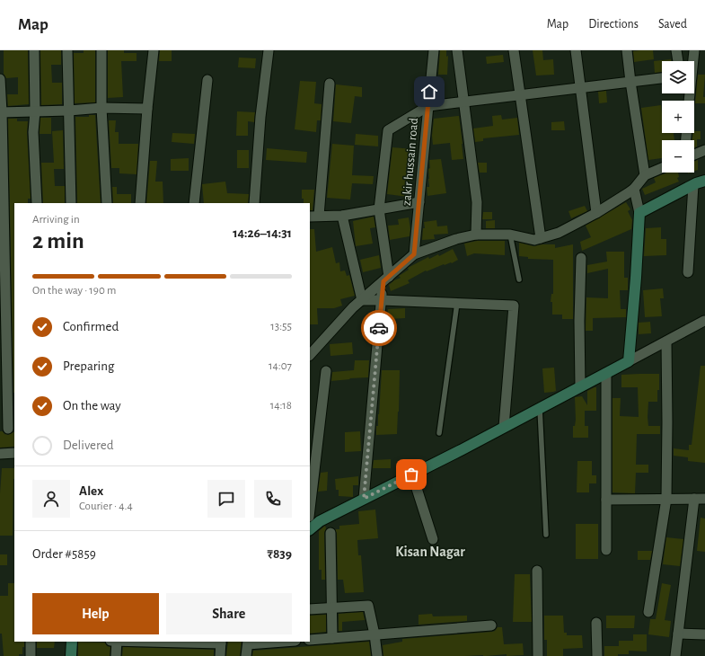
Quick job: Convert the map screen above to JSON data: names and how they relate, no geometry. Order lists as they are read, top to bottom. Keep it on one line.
{"streets":{"street":["zakir hussain road"]},"districts":["Kisan Nagar"],"page":{"header":"Map","nav":["Map","Directions","Saved"],"map_buttons":["+","−"],"heading":["2 min","Arriving in","14:26–14:31"],"panel":["Alex","Courier · 4.4","Order #5859","₹839"],"bar":"On the way · 190 m","list":[["Confirmed","13:55"],["Preparing","14:07"],["On the way","14:18"],"Delivered"],"buttons":["Help","Share"]}}
